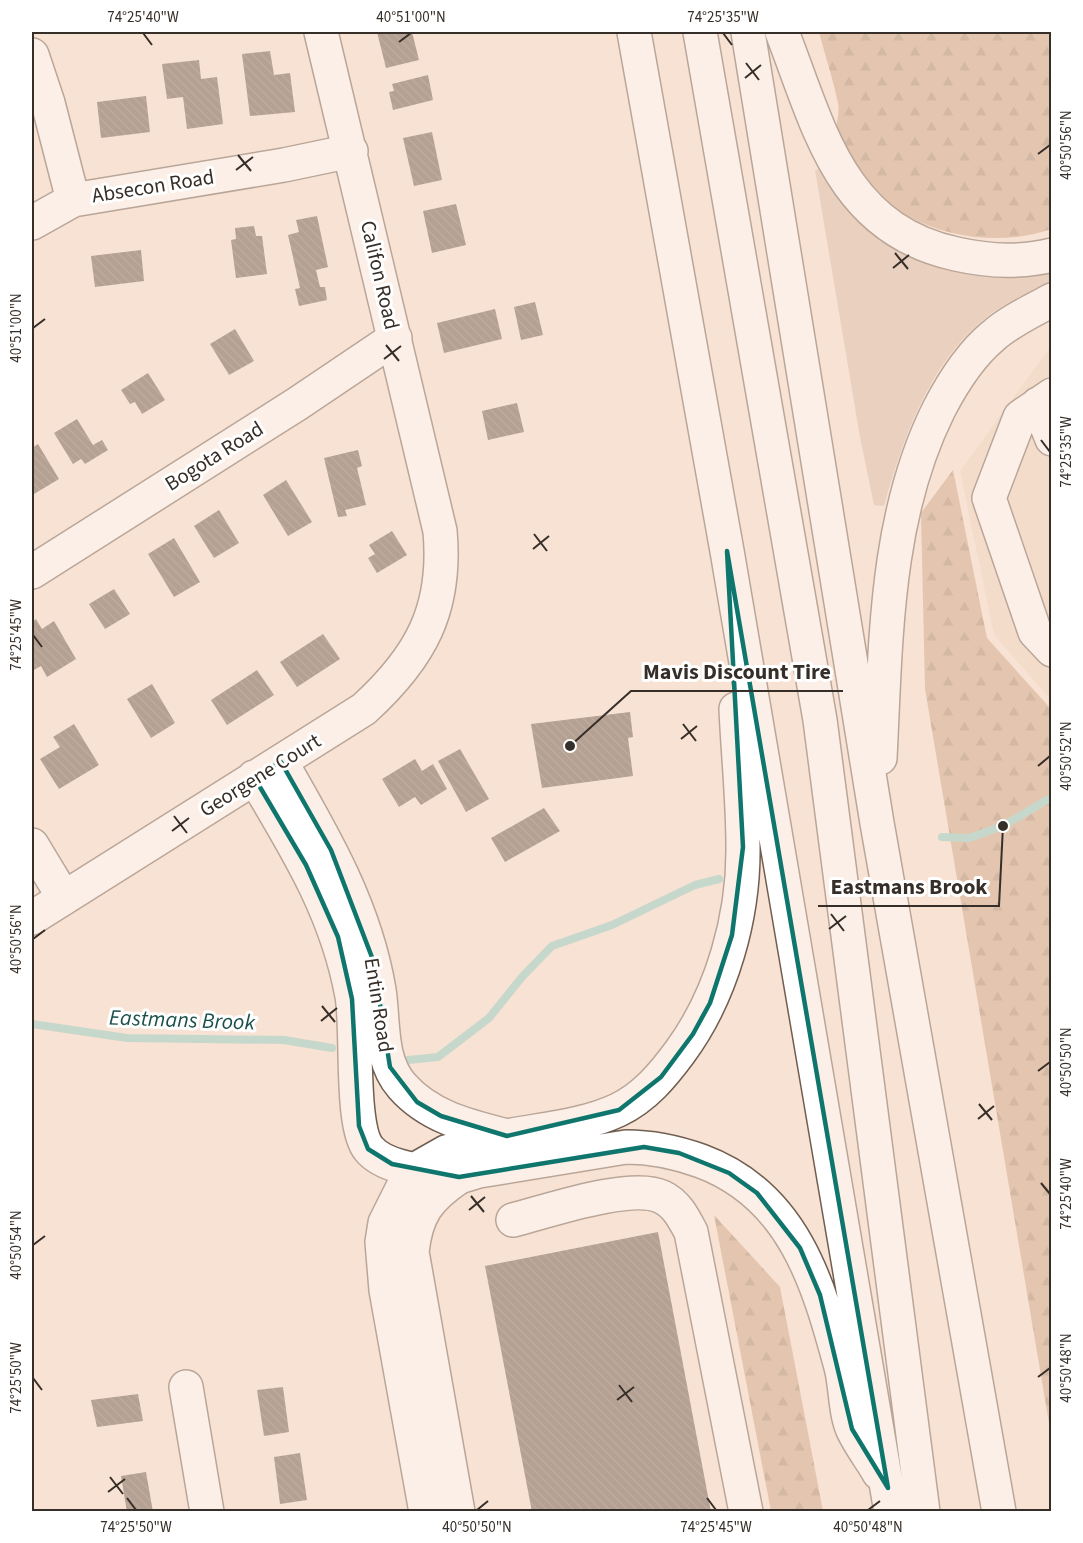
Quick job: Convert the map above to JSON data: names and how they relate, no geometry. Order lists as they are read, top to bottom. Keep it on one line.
{"streets":{"main road":["Absecon Road","Califon Road","Bogota Road","Georgene Court","Entin Road"]},"crossings":[["Absecon Road","Califon Road"],["Califon Road","Bogota Road"],["Califon Road","Georgene Court"],["Georgene Court","Entin Road"]],"water":["Eastmans Brook"],"places":["Mavis Discount Tire","Eastmans Brook"],"coordinates":["74°25'40\"W","40°51'00\"N","74°25'35\"W","40°50'56\"N","74°25'45\"W","40°50'52\"N","40°50'50\"N","40°50'54\"N","40°50'48\"N","74°25'50\"W"]}
